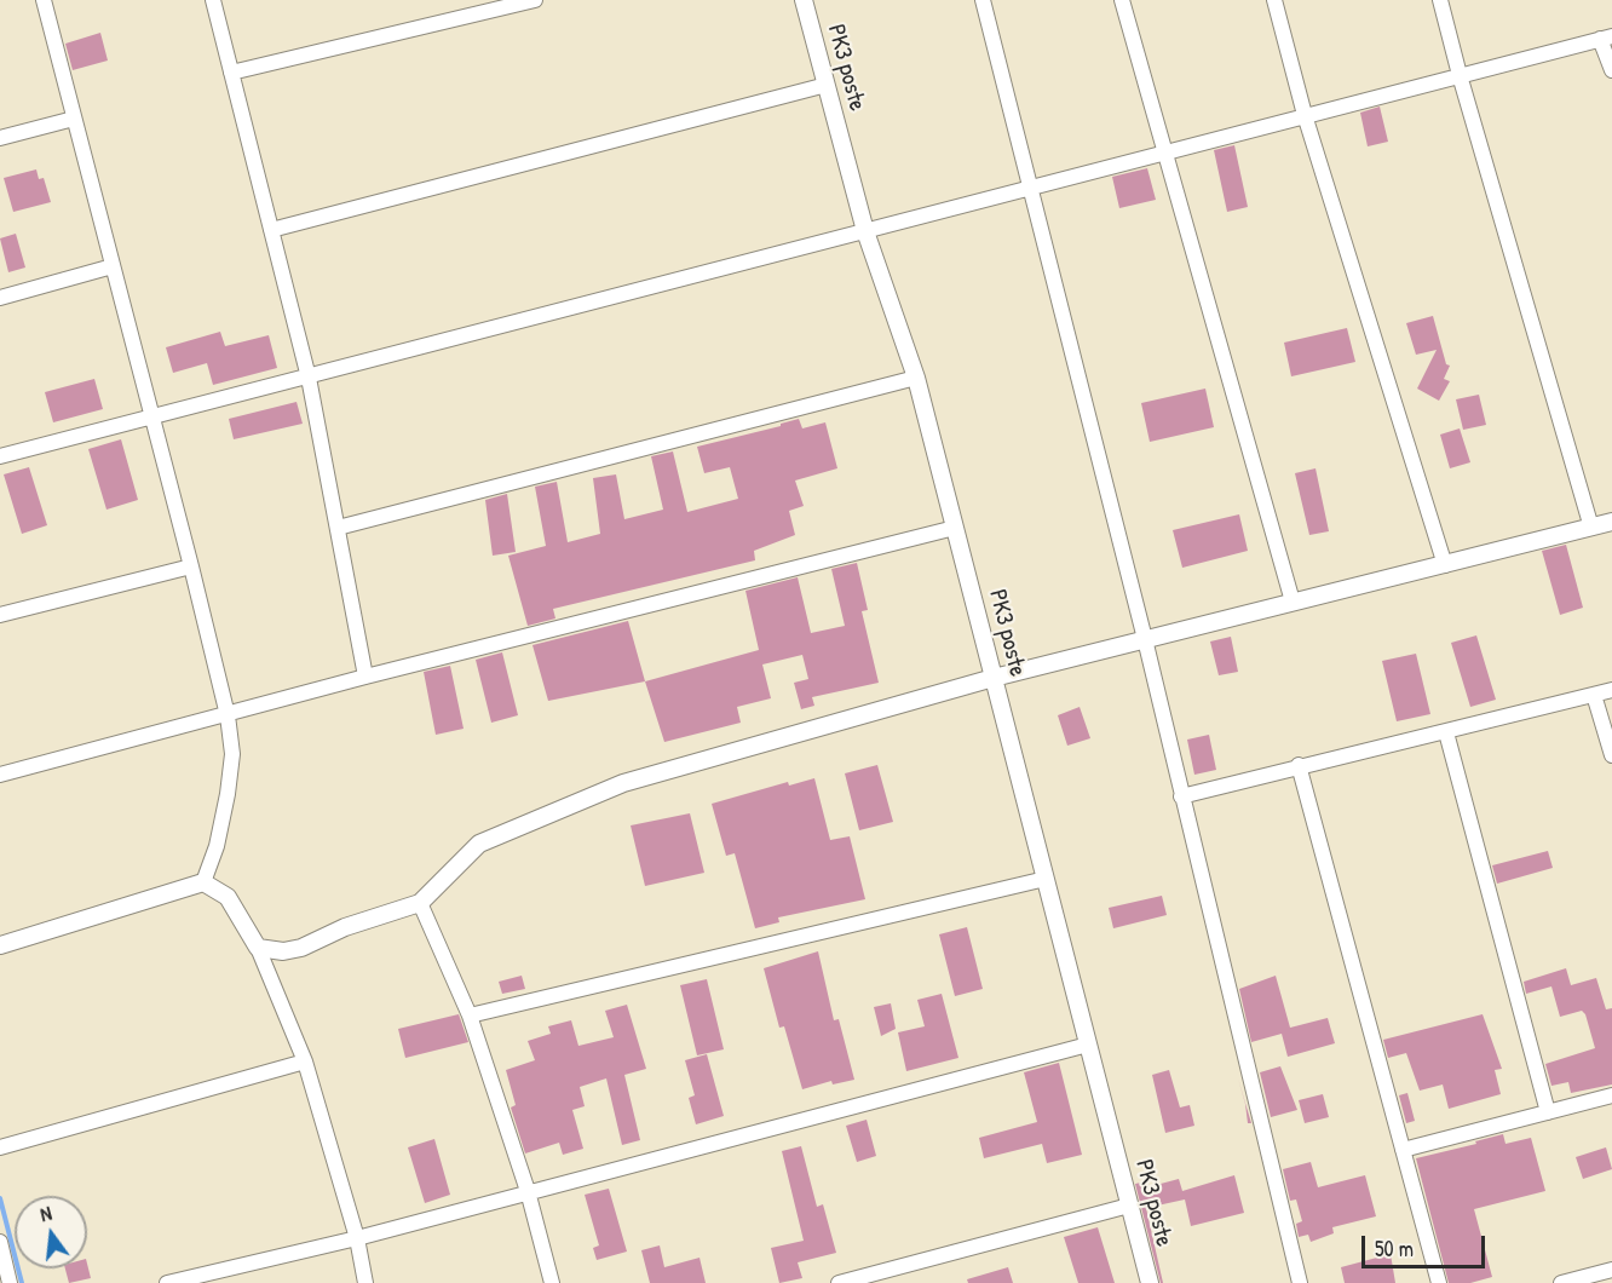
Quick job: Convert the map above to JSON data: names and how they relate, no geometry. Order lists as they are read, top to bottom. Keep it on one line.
{"streets":{"street":["PK3 poste"]},"scale_bar":"50 m","north":"top"}
